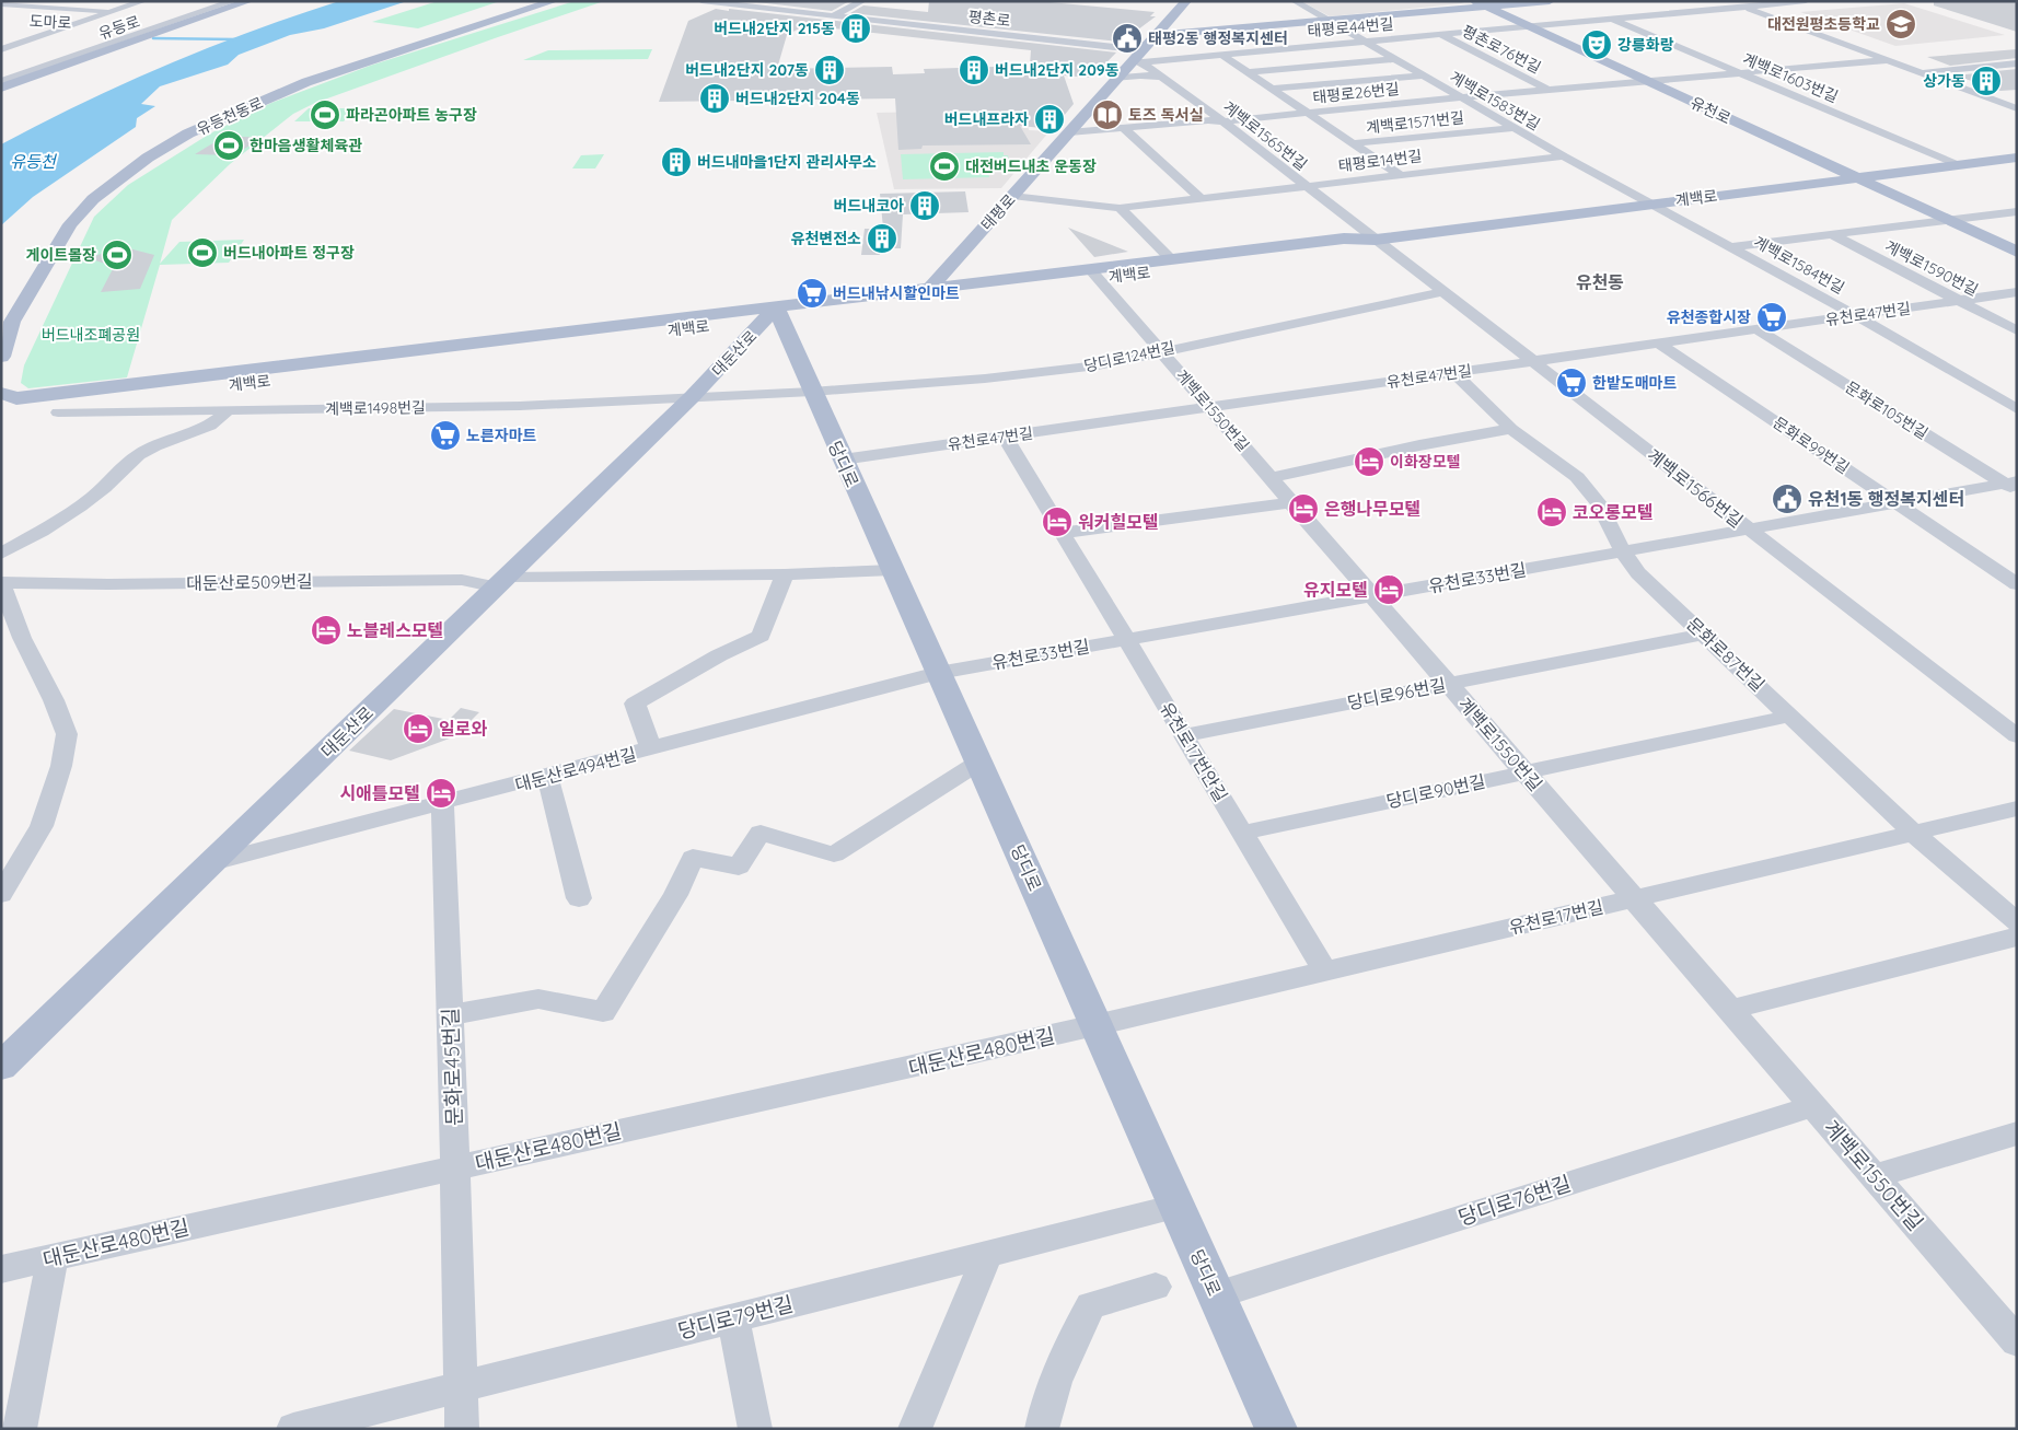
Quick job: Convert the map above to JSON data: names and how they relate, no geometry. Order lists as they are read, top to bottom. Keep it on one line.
{"streets":{"main road":["유등로","유천로","유등천동로","계백로","태평로","대둔산로","당디로"],"street":["평촌로","도마로","태평로44번길","평촌로76번길","계백로1603번길","태평로26번길","계백로1583번길","계백로1571번길","계백로1565번길","태평로14번길","계백로1584번길","계백로1590번길","유천로47번길","당디로124번길","계백로1498번길","계백로1550번길","문화로105번길","문화로99번길","계백로1566번길","유천로33번길","대둔산로509번길","문화로87번길","당디로96번길","유천로17번안길","대둔산로494번길","당디로90번길","유천로17번길","대둔산로480번길","문화로45번길","당디로76번길","당디로79번길"]},"crossings":[["평촌로","태평로"],["도마로","유등로"],["태평로44번길","평촌로76번길"],["태평로44번길","계백로1603번길"],["태평로44번길","계백로1583번길"],["태평로44번길","유천로"],["태평로44번길","계백로1571번길"],["태평로44번길","계백로1565번길"],["태평로44번길","태평로"],["평촌로76번길","태평로26번길"],["계백로1603번길","태평로26번길"],["계백로1603번길","계백로"],["태평로26번길","계백로1583번길"],["태평로26번길","유천로"],["태평로26번길","계백로1571번길"],["태평로26번길","계백로1565번길"],["태평로26번길","태평로"],["계백로1583번길","계백로1571번길"],["계백로1583번길","태평로14번길"],["계백로1583번길","계백로"],["계백로1583번길","계백로1584번길"],["유천로","계백로"],["계백로1571번길","태평로14번길"],["계백로1565번길","태평로14번길"],["계백로1565번길","계백로"],["계백로1565번길","태평로"],["계백로1565번길","계백로1566번길"],["태평로14번길","계백로"],["태평로14번길","태평로"],["계백로","태평로"],["계백로","계백로1584번길"],["계백로","대둔산로"],["계백로","계백로1550번길"],["계백로","당디로"],["계백로","계백로1566번길"],["계백로1584번길","유천로47번길"],["계백로1590번길","유천로47번길"],["유천로47번길","계백로1550번길"],["유천로47번길","문화로105번길"],["유천로47번길","문화로99번길"],["유천로47번길","당디로"],["유천로47번길","계백로1566번길"],["유천로47번길","문화로87번길"],["유천로47번길","유천로17번안길"],["대둔산로","당디로124번길"],["대둔산로","계백로1498번길"],["대둔산로","당디로"],["대둔산로","대둔산로509번길"],["대둔산로","대둔산로494번길"],["당디로124번길","계백로1550번길"],["당디로124번길","당디로"],["당디로124번길","계백로1566번길"],["계백로1550번길","유천로33번길"],["계백로1550번길","당디로96번길"],["계백로1550번길","당디로90번길"],["계백로1550번길","유천로17번길"],["계백로1550번길","당디로76번길"],["문화로105번길","유천로33번길"],["문화로99번길","유천로33번길"],["당디로","유천로33번길"],["당디로","대둔산로509번길"],["당디로","대둔산로494번길"],["당디로","유천로17번길"],["당디로","대둔산로480번길"],["당디로","당디로76번길"],["당디로","당디로79번길"],["계백로1566번길","유천로33번길"],["유천로33번길","문화로87번길"],["유천로33번길","유천로17번안길"],["유천로33번길","대둔산로494번길"],["문화로87번길","당디로96번길"],["문화로87번길","당디로90번길"],["문화로87번길","유천로17번길"],["당디로96번길","유천로17번안길"],["유천로17번안길","당디로90번길"],["유천로17번안길","유천로17번길"],["대둔산로494번길","문화로45번길"],["유천로17번길","대둔산로480번길"],["대둔산로480번길","문화로45번길"],["문화로45번길","당디로79번길"]],"districts":["유천동"],"water":["유등천"],"parks":["버드내조폐공원"],"places":{"school or university":["대전원평초등학교"],"building":["버드내2단지 215동","버드내2단지 207동","버드내2단지 209동","상가동","버드내2단지 204동","버드내프라자","버드내마을1단지 관리사무소","버드내코아","유천변전소"],"public building":["태평2동 행정복지센터","유천1동 행정복지센터"],"theatre":["강릉화랑"],"sports":["파라곤아파트 농구장","한마음생활체육관","대전버드내초 운동장","버드내아파트 정구장","게이트볼장"],"library":["토즈 독서실"],"supermarket":["버드내낚시할인마트","유천종합시장","한밭도매마트","노른자마트"],"hotel":["이화장모텔","은행나무모텔","코오롱모텔","워커힐모텔","유지모텔","노블레스모텔","일로와","시애틀모텔"]}}
